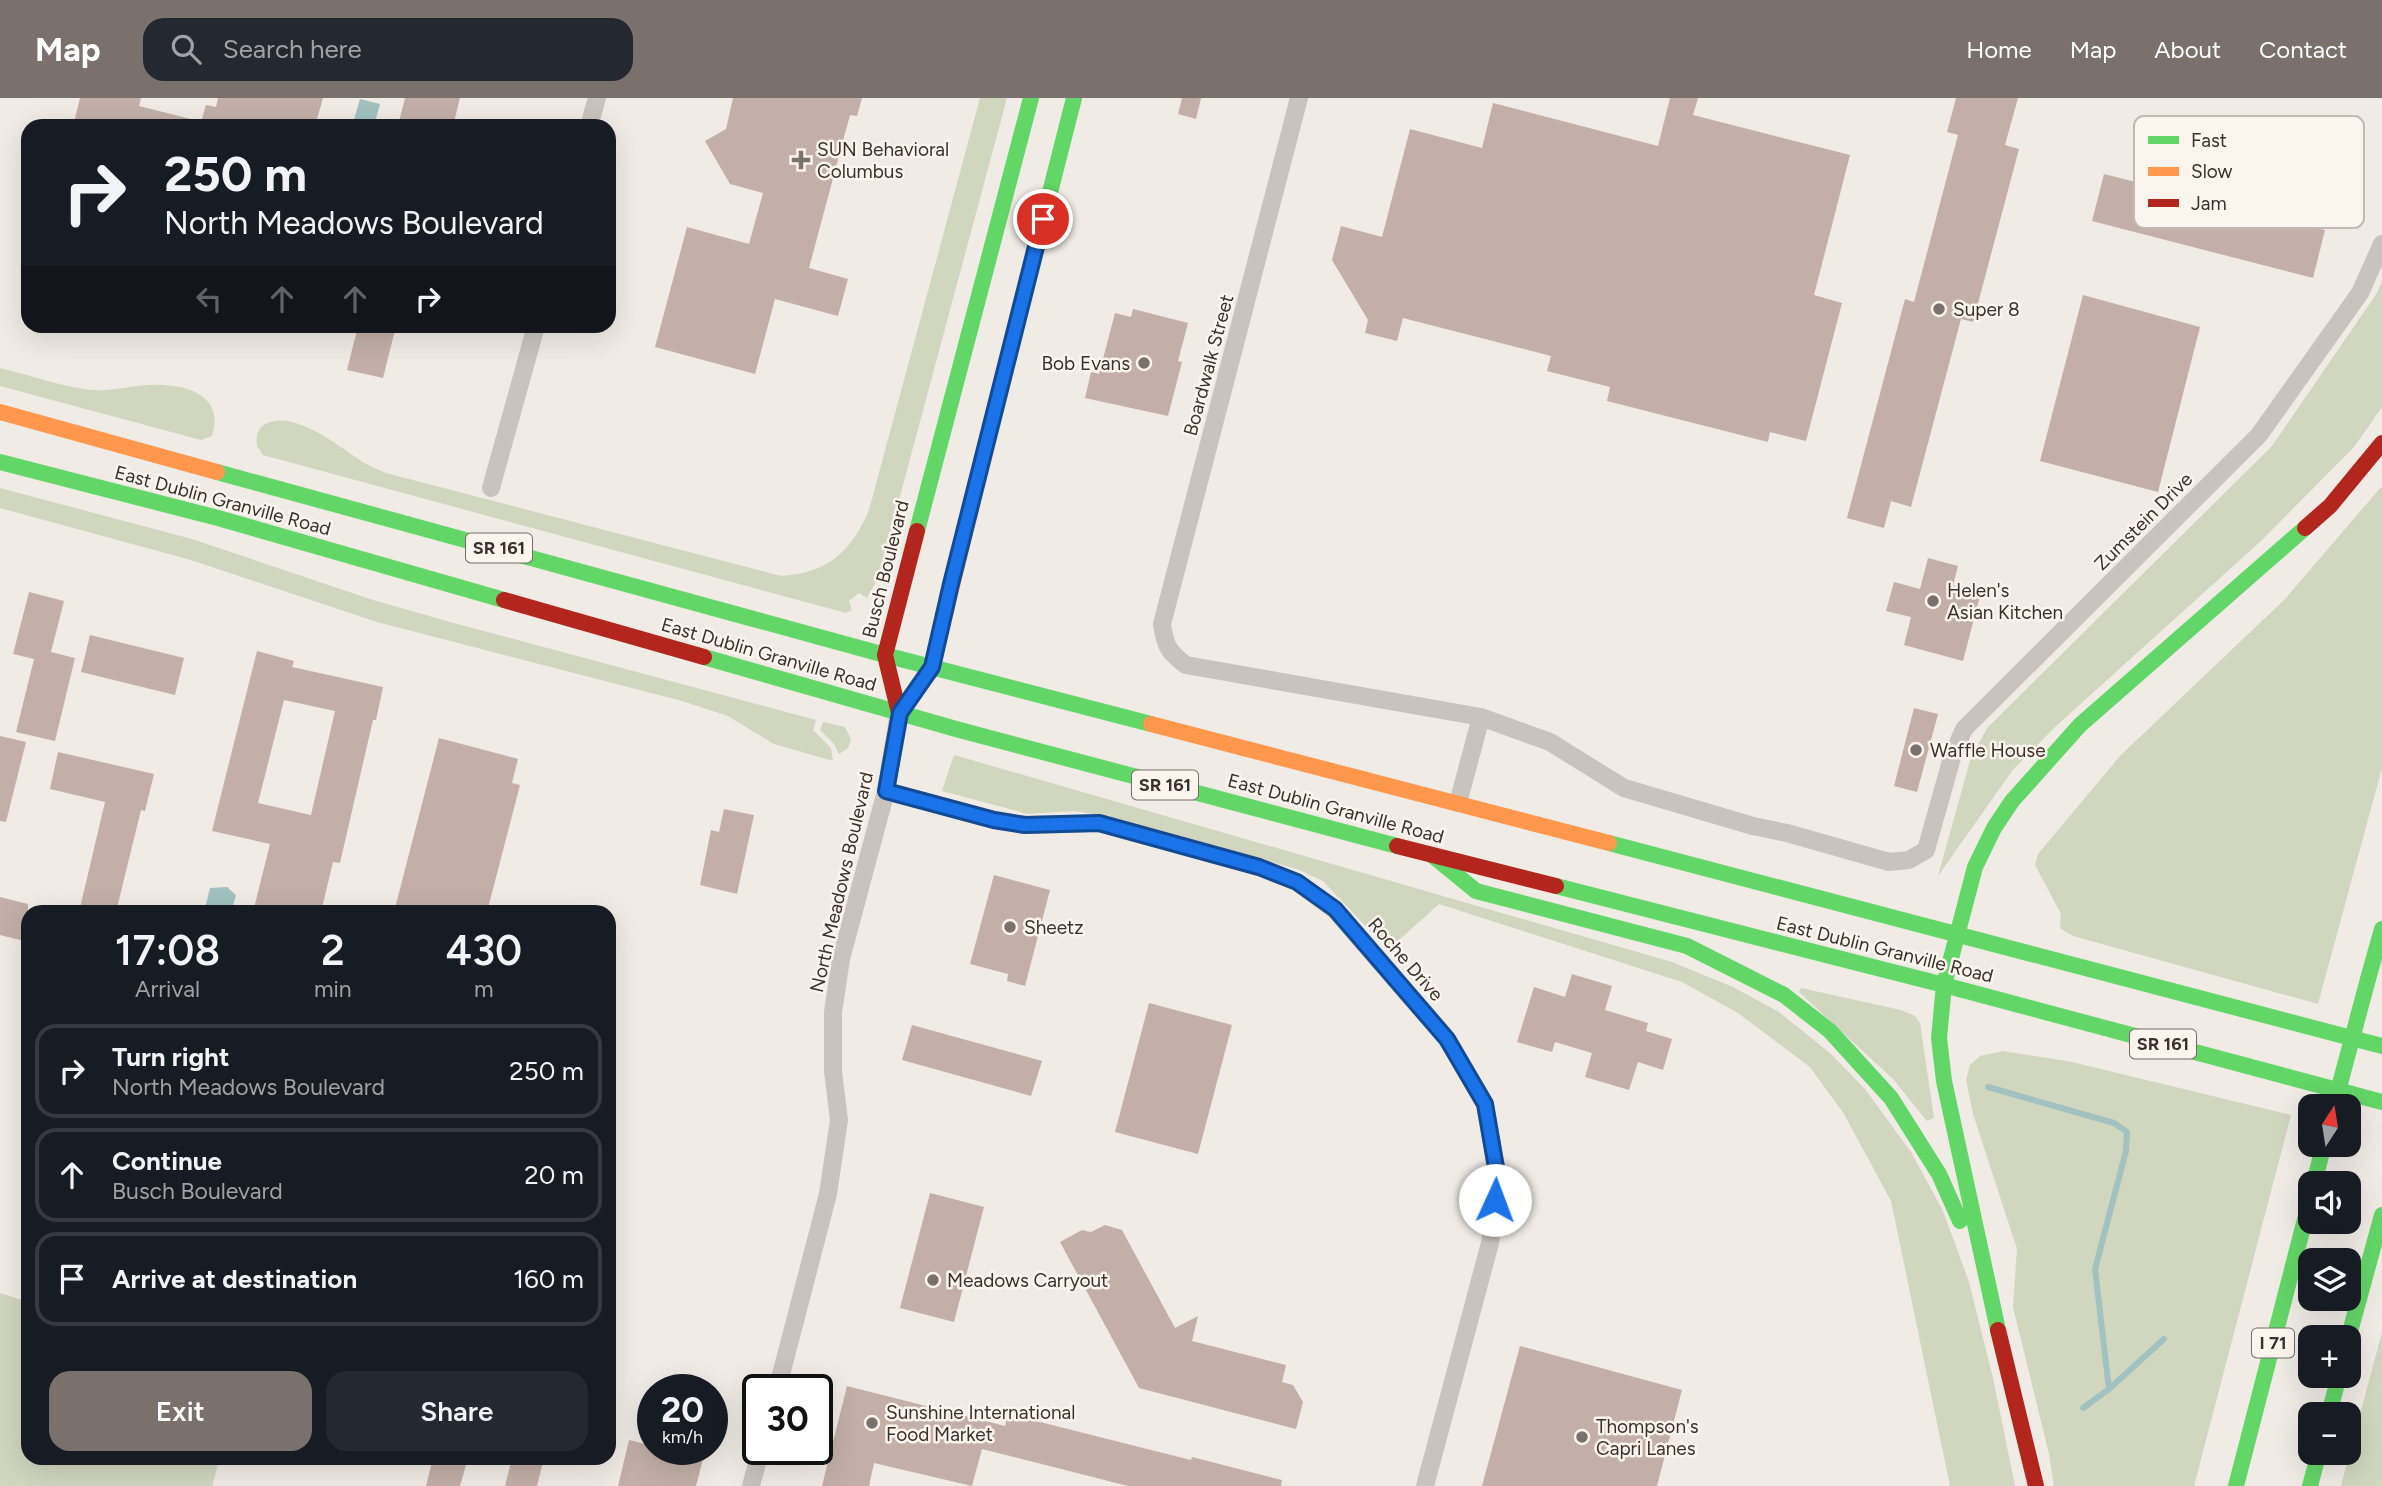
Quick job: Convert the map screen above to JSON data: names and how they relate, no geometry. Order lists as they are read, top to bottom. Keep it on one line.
{"streets":{"main road":["East Dublin Granville Road","SR 161","Busch Boulevard","I 71"],"street":["Boardwalk Street","Zumstein Drive","North Meadows Boulevard","Roche Drive"]},"crossings":[["Boardwalk Street","East Dublin Granville Road"],["Boardwalk Street","Zumstein Drive"],["East Dublin Granville Road","Zumstein Drive"],["East Dublin Granville Road","Busch Boulevard"],["East Dublin Granville Road","North Meadows Boulevard"],["Busch Boulevard","North Meadows Boulevard"],["North Meadows Boulevard","Roche Drive"]],"places":{"health":["SUN Behavioral Columbus"],"other":["Super 8","Bob Evans","Helen's Asian Kitchen","Waffle House","Sheetz","Meadows Carryout","Sunshine International Food Market","Thompson's Capri Lanes"]},"legend":["Fast","Slow","Jam"],"north":"top","page":{"header":"Map","search":"Search here","nav":["Home","Map","About","Contact"],"turn":["250 m","North Meadows Boulevard"],"eta":["17:08","Arrival","2","min","430","m"],"list":[{"name":"Turn right","note":"North Meadows Boulevard","value":"250 m"},{"name":"Continue","note":"Busch Boulevard","value":"20 m"},{"name":"Arrive at destination","value":"160 m"}],"map_buttons":["+","−"],"buttons":["Exit","Share"],"speed":"20 km/h","limit":"30"}}
